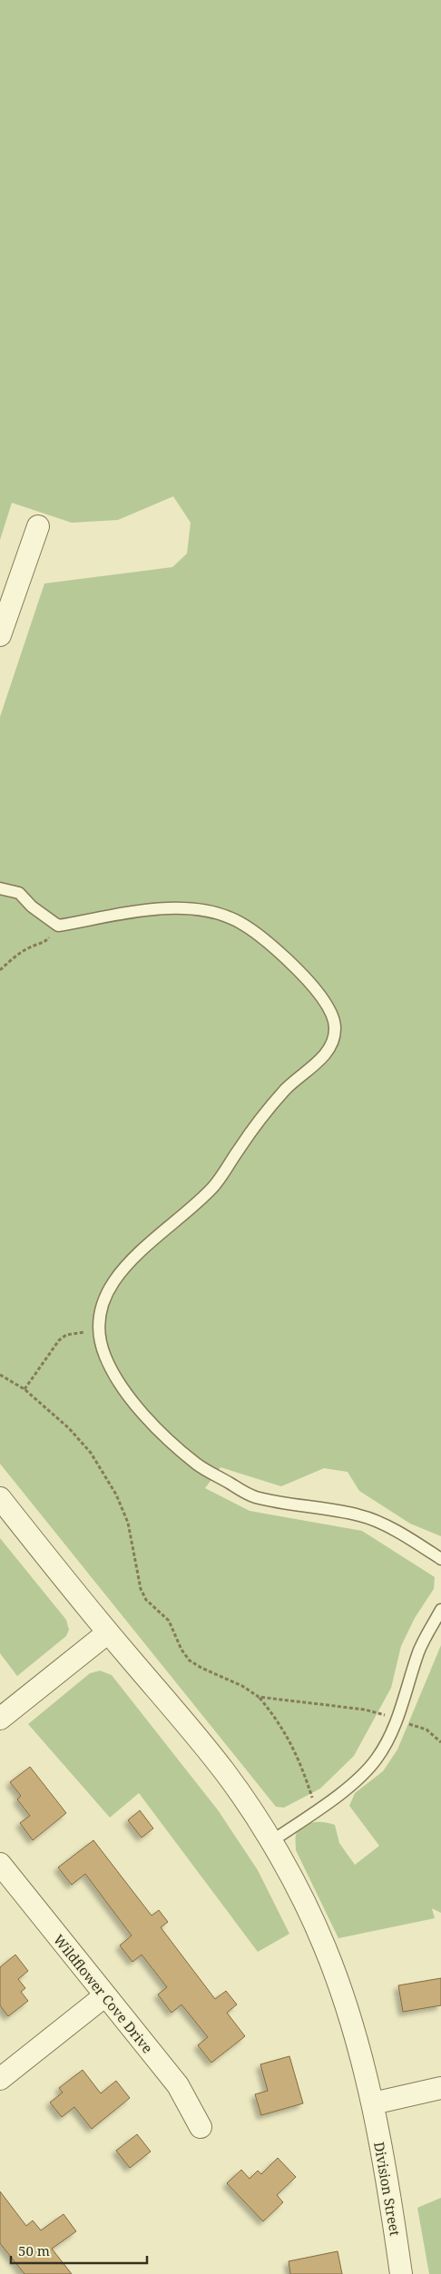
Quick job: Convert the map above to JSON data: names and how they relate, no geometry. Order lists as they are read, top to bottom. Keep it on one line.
{"streets":{"street":["Wildflower Cove Drive","Division Street"]},"scale_bar":"50 m"}
